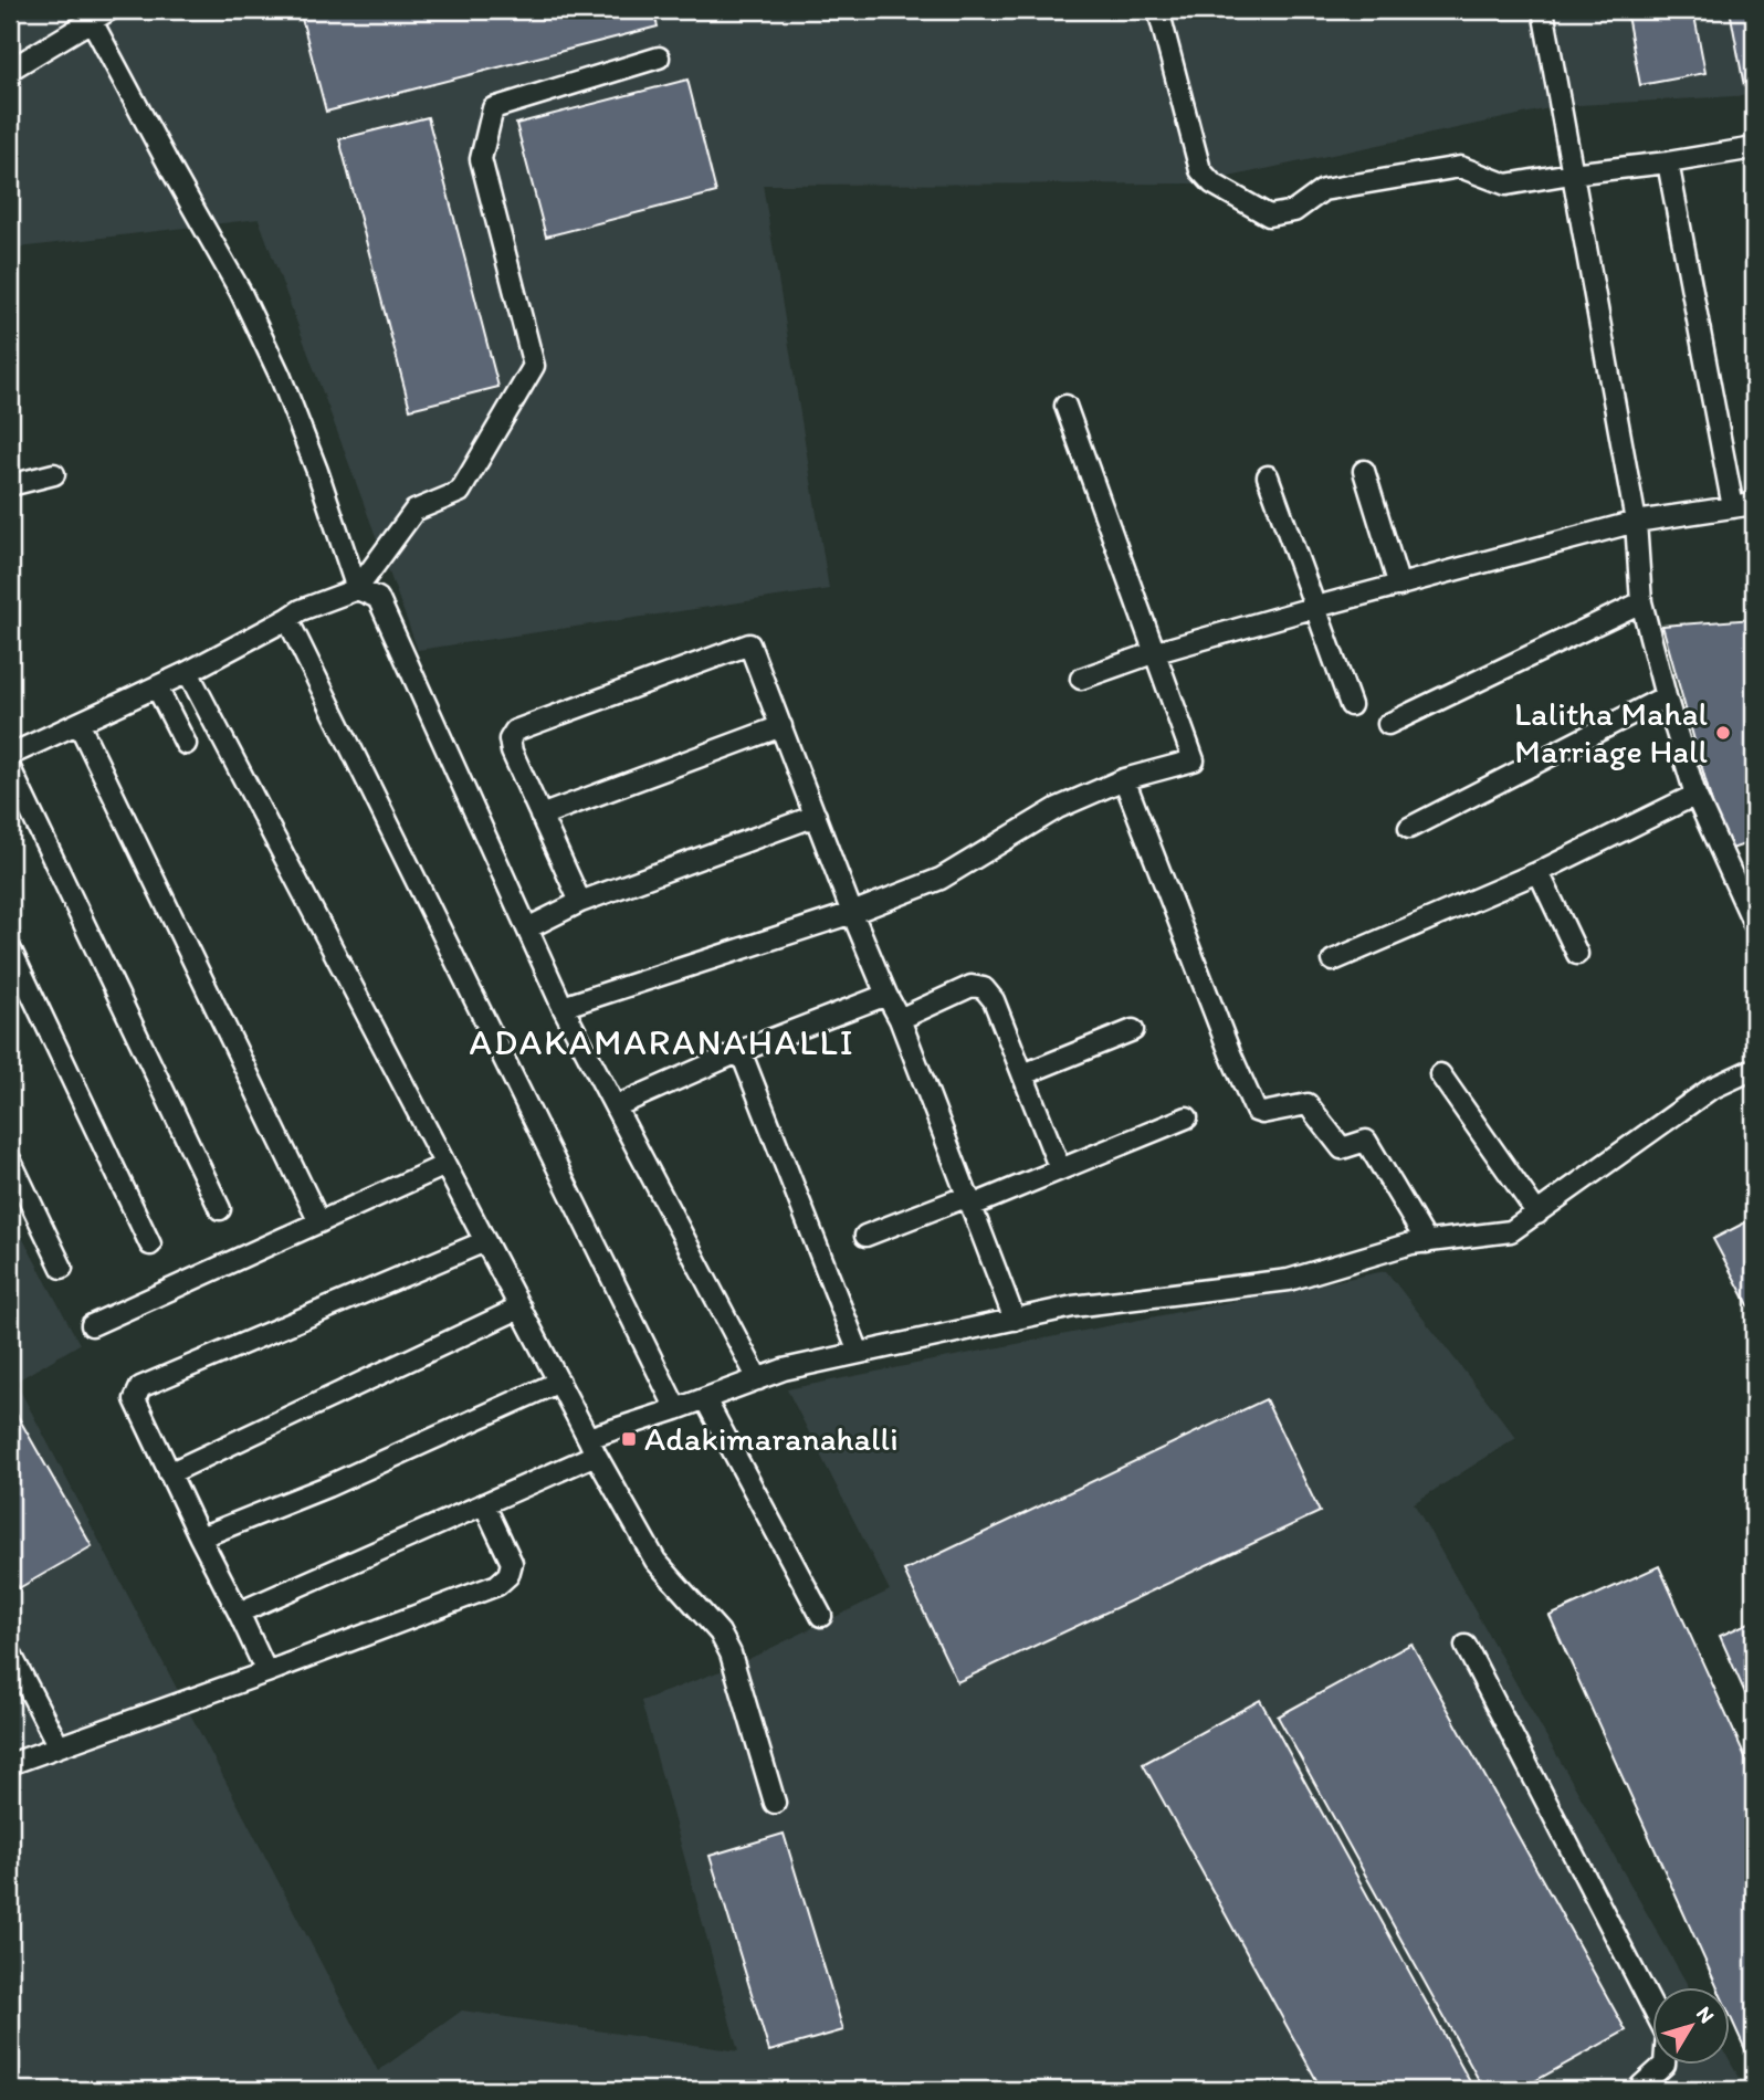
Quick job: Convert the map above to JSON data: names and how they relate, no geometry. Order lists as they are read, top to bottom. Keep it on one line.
{"districts":["ADAKAMARANAHALLI"],"places":{"other":["Lalitha Mahal Marriage Hall"],"transit":["Adakimaranahalli"]},"north":"top right"}
